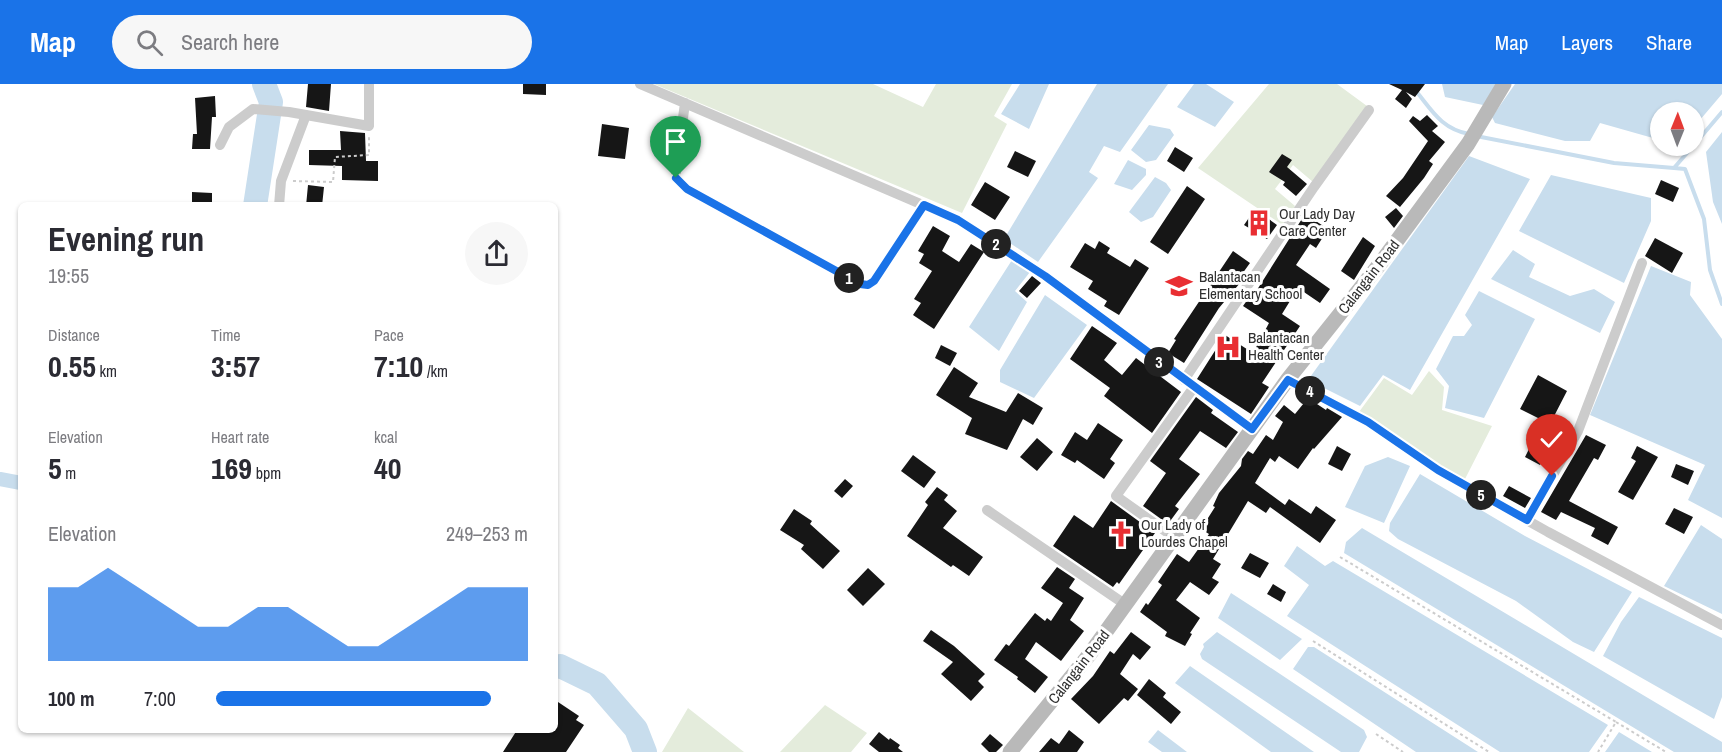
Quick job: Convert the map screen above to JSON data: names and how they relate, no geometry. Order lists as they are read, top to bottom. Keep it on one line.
{"streets":{"street":["Calangain Road"]},"places":{"building":["Our Lady Day Care Center"],"school or university":["Balantacan Elementary School"],"hospital":["Balantacan Health Center"],"church":["Our Lady of Lourdes Chapel"]},"north":"top","page":{"header":"Map","search":"Search here","nav":["Map","Layers","Share"],"heading":["Evening run","19:55"],"pins":["2","1","3","4","5"],"stats":[["Distance","0.55 km"],["Time","3:57"],["Pace","7:10 /km"],["Elevation","5 m"],["Heart rate","169 bpm"],["kcal","40"]],"chart":["Elevation","249–253 m"],"list":[{"name":"100 m","note":"7:00"}]}}
